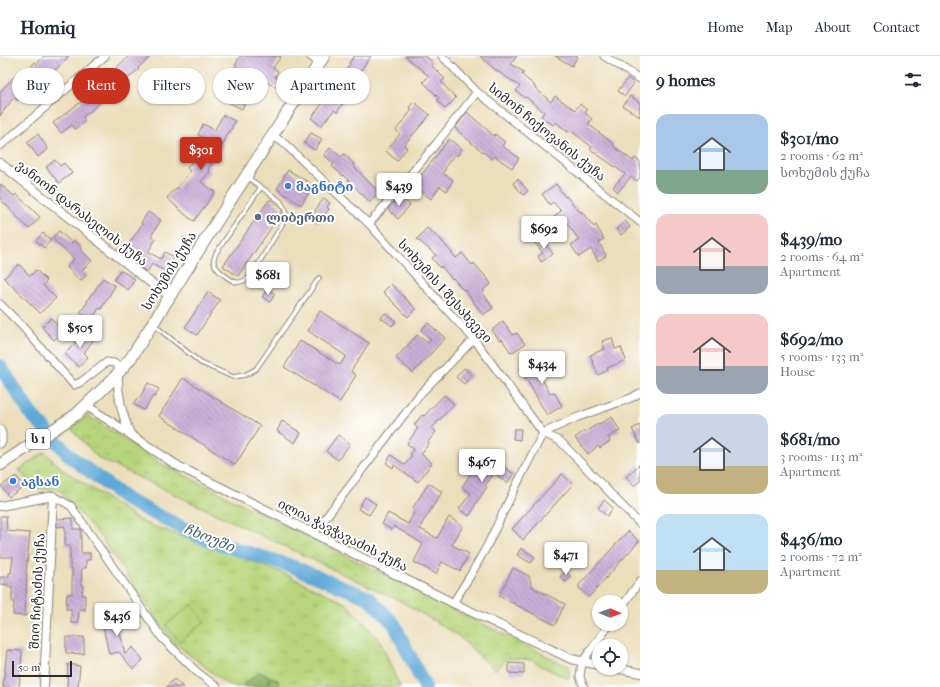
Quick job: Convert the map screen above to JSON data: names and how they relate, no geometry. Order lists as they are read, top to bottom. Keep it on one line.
{"streets":{"highway":["სოხუმის ქუჩა","ს 1"],"street":["სიმონ ჩიქოვანის ქუჩა","ვანიონ დარასელის ქუჩა","სოხუმის I შესახვევი","ილია ჭავჭავაძის ქუჩა","შიო ჩიტაძის ქუჩა"]},"crossings":[["ვანიონ დარასელის ქუჩა","სოხუმის ქუჩა"],["სოხუმის ქუჩა","სოხუმის I შესახვევი"],["სოხუმის ქუჩა","ილია ჭავჭავაძის ქუჩა"]],"water":["ჩხოუში"],"places":["მაგნიტი","ლიბერთი","აგსან"],"scale_bar":"50 m","north":"right","page":{"header":"Homiq","nav":["Home","Map","About","Contact"],"heading":"9 homes","chip":["Buy","Rent","Filters","New","Apartment"],"list":[{"name":"$301/mo","note":"2 rooms · 62 m² · სოხუმის ქუჩა"},{"name":"$439/mo","note":"2 rooms · 64 m² · Apartment"},{"name":"$692/mo","note":"5 rooms · 133 m² · House"},{"name":"$681/mo","note":"3 rooms · 113 m² · Apartment"},{"name":"$436/mo","note":"2 rooms · 72 m² · Apartment"}],"price":["$301","$439","$692","$681","$505","$434","$467","$471","$436"],"scale":"50 m"}}
